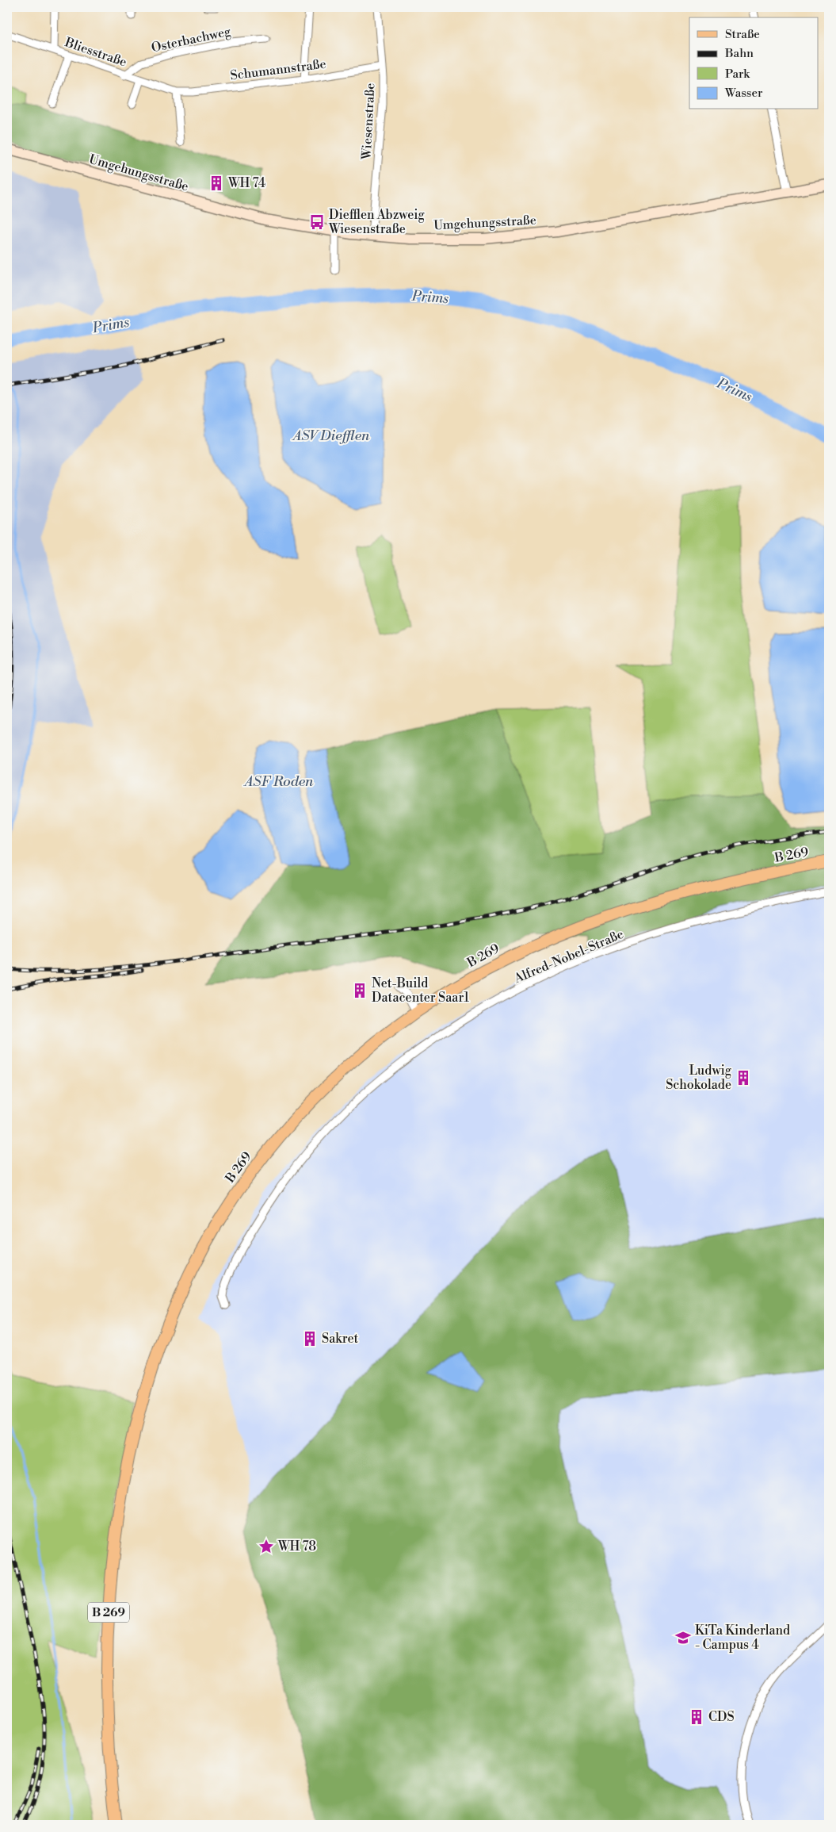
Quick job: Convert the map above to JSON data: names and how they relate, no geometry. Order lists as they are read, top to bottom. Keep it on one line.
{"streets":{"main road":["Umgehungsstraße","B 269"],"street":["Osterbachweg","Bliesstraße","Schumannstraße","Wiesenstraße","Alfred-Nobel-Straße"]},"crossings":[["Osterbachweg","Bliesstraße"],["Bliesstraße","Schumannstraße"],["Schumannstraße","Wiesenstraße"],["Wiesenstraße","Umgehungsstraße"]],"water":["Prims","ASV Diefflen","ASF Roden"],"places":{"building":["WH 74","Net-Build Datacenter Saar1","Ludwig Schokolade","Sakret","CDS"],"bus stop":["Diefflen Abzweig Wiesenstraße"],"place":["WH 78"],"school or university":["KiTa Kinderland - Campus 4"]},"legend":["Straße","Bahn","Park","Wasser"]}
